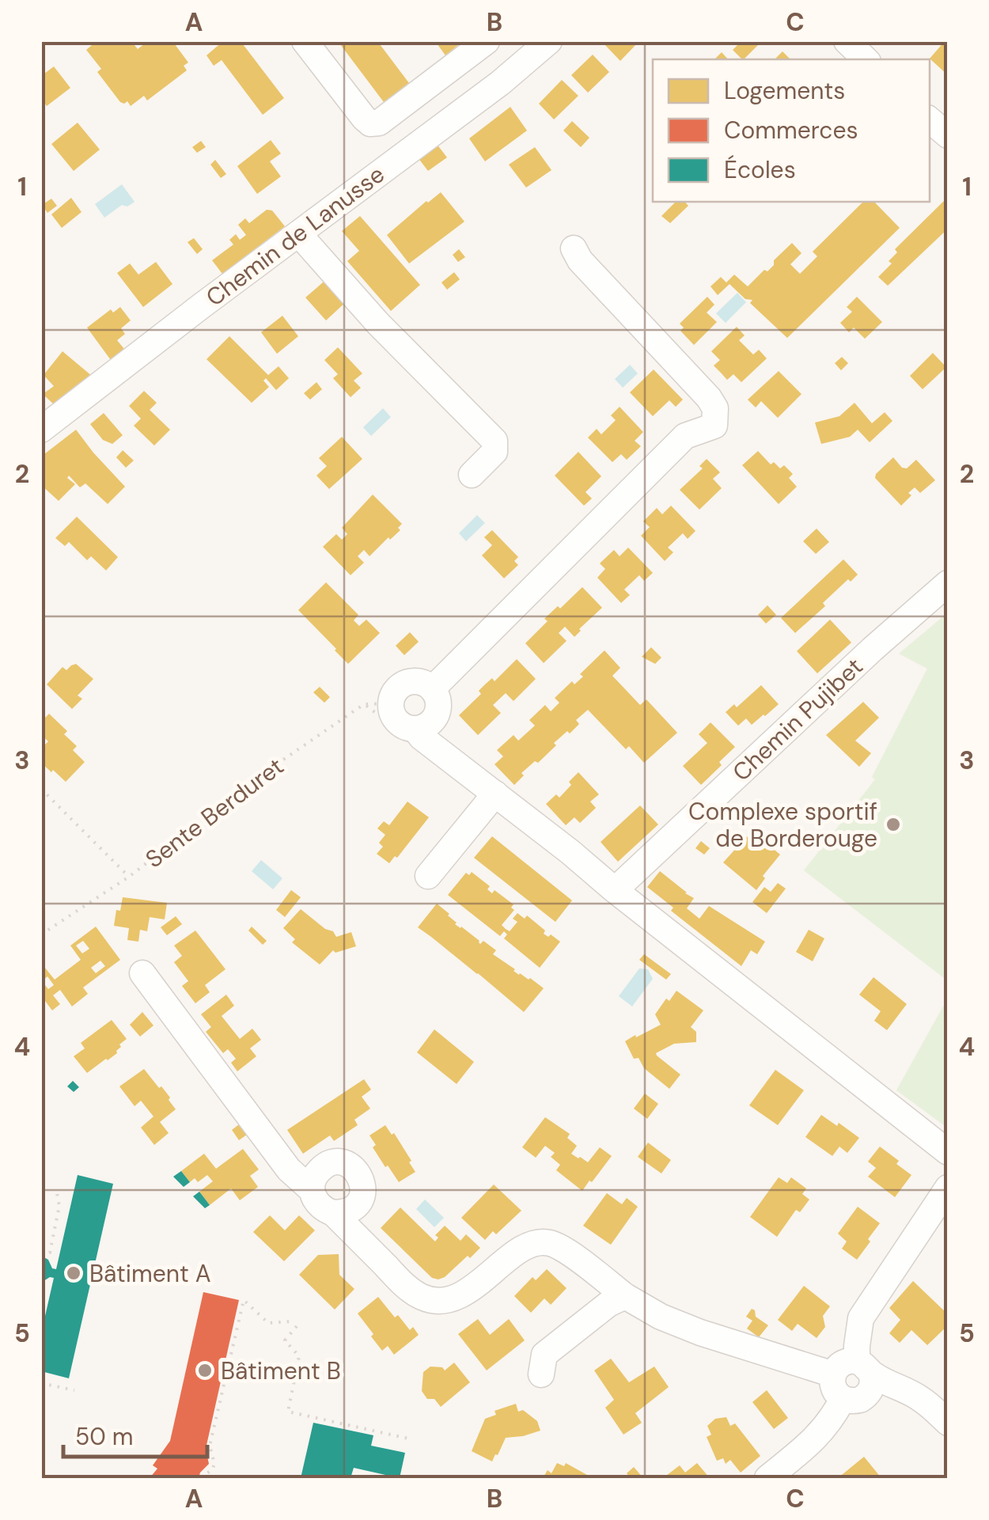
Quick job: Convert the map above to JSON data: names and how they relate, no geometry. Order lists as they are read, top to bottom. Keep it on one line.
{"streets":{"street":["Chemin de Lanusse","Chemin Pujibet"],"path":["Sente Berduret"]},"places":["Complexe sportif de Borderouge","Bâtiment A","Bâtiment B"],"legend":["Logements","Commerces","Écoles"],"scale_bar":"50 m","grid":{"columns":["A","B","C"],"rows":["1","2","3","4","5"]}}
